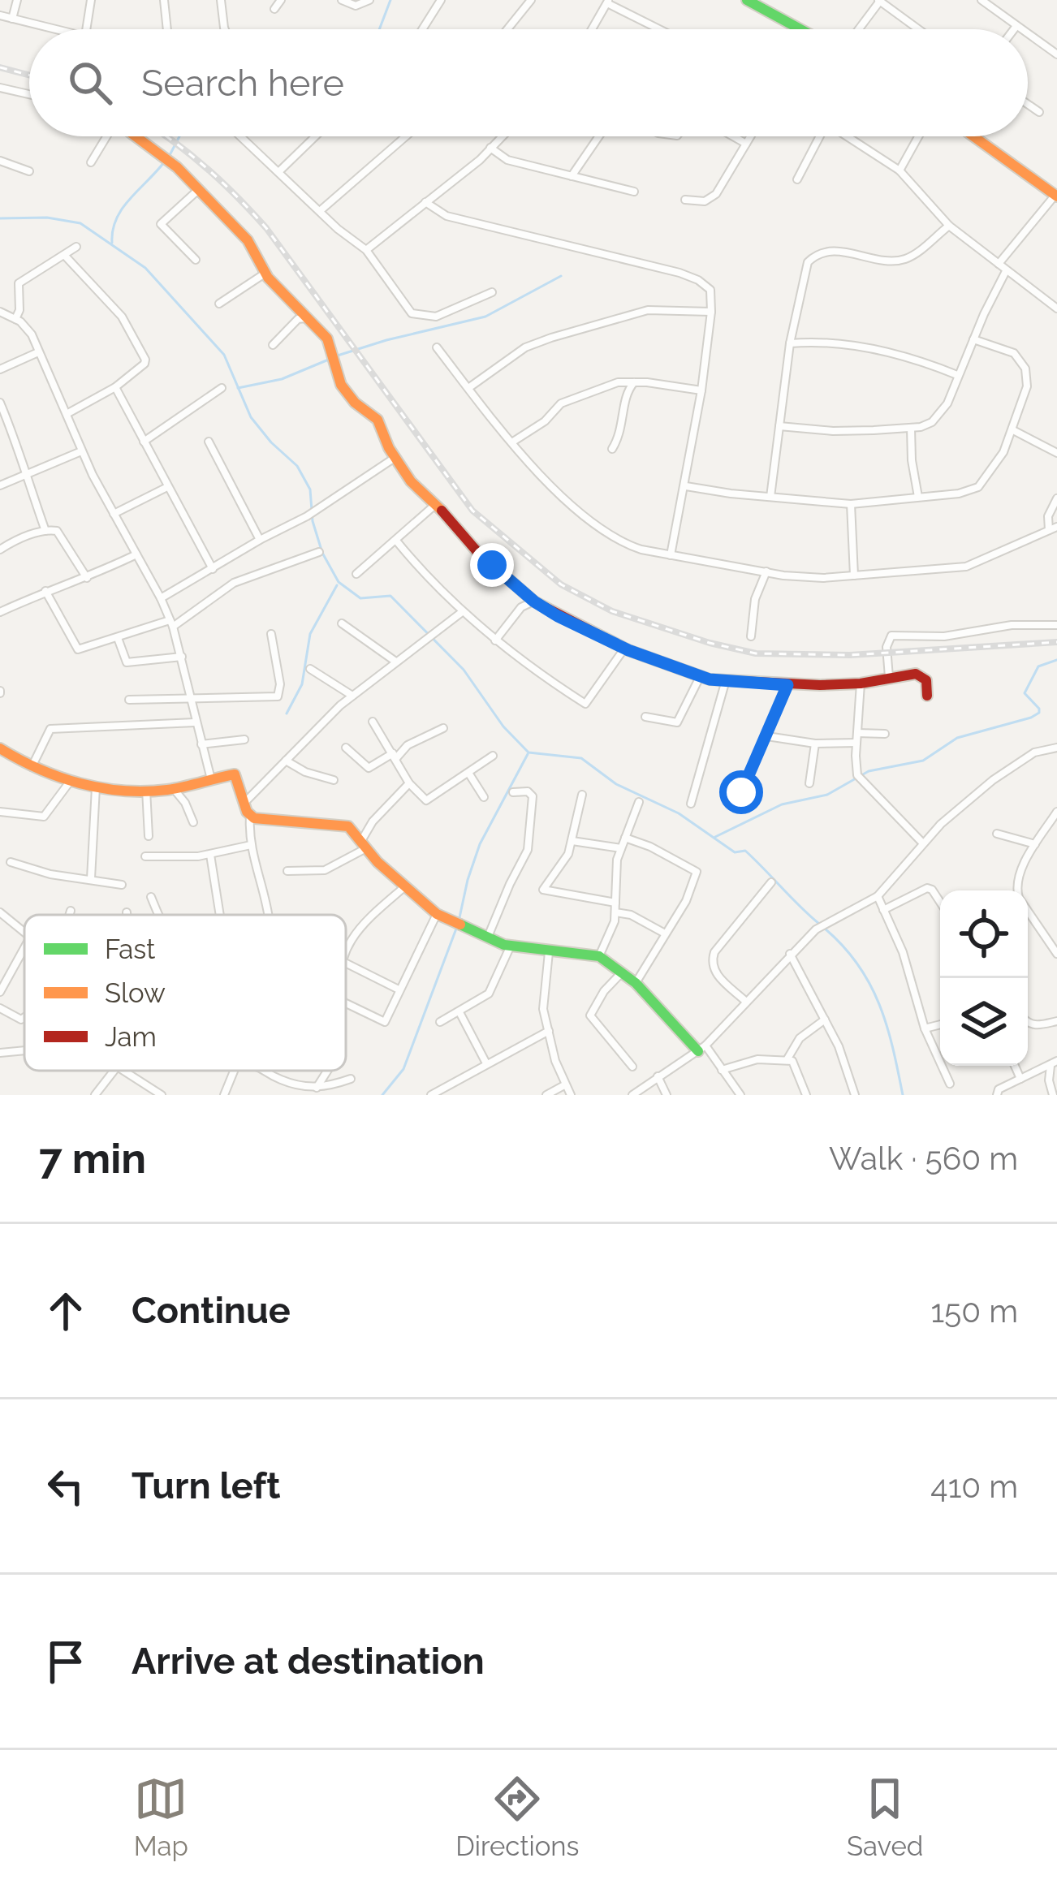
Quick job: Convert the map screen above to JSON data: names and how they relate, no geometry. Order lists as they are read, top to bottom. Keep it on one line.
{"legend":["Fast","Slow","Jam"],"page":{"search":"Search here","heading":["7 min","Walk · 560 m"],"list":[["Continue","150 m"],["Turn left","410 m"],"Arrive at destination"],"nav":["Map","Directions","Saved"]}}
